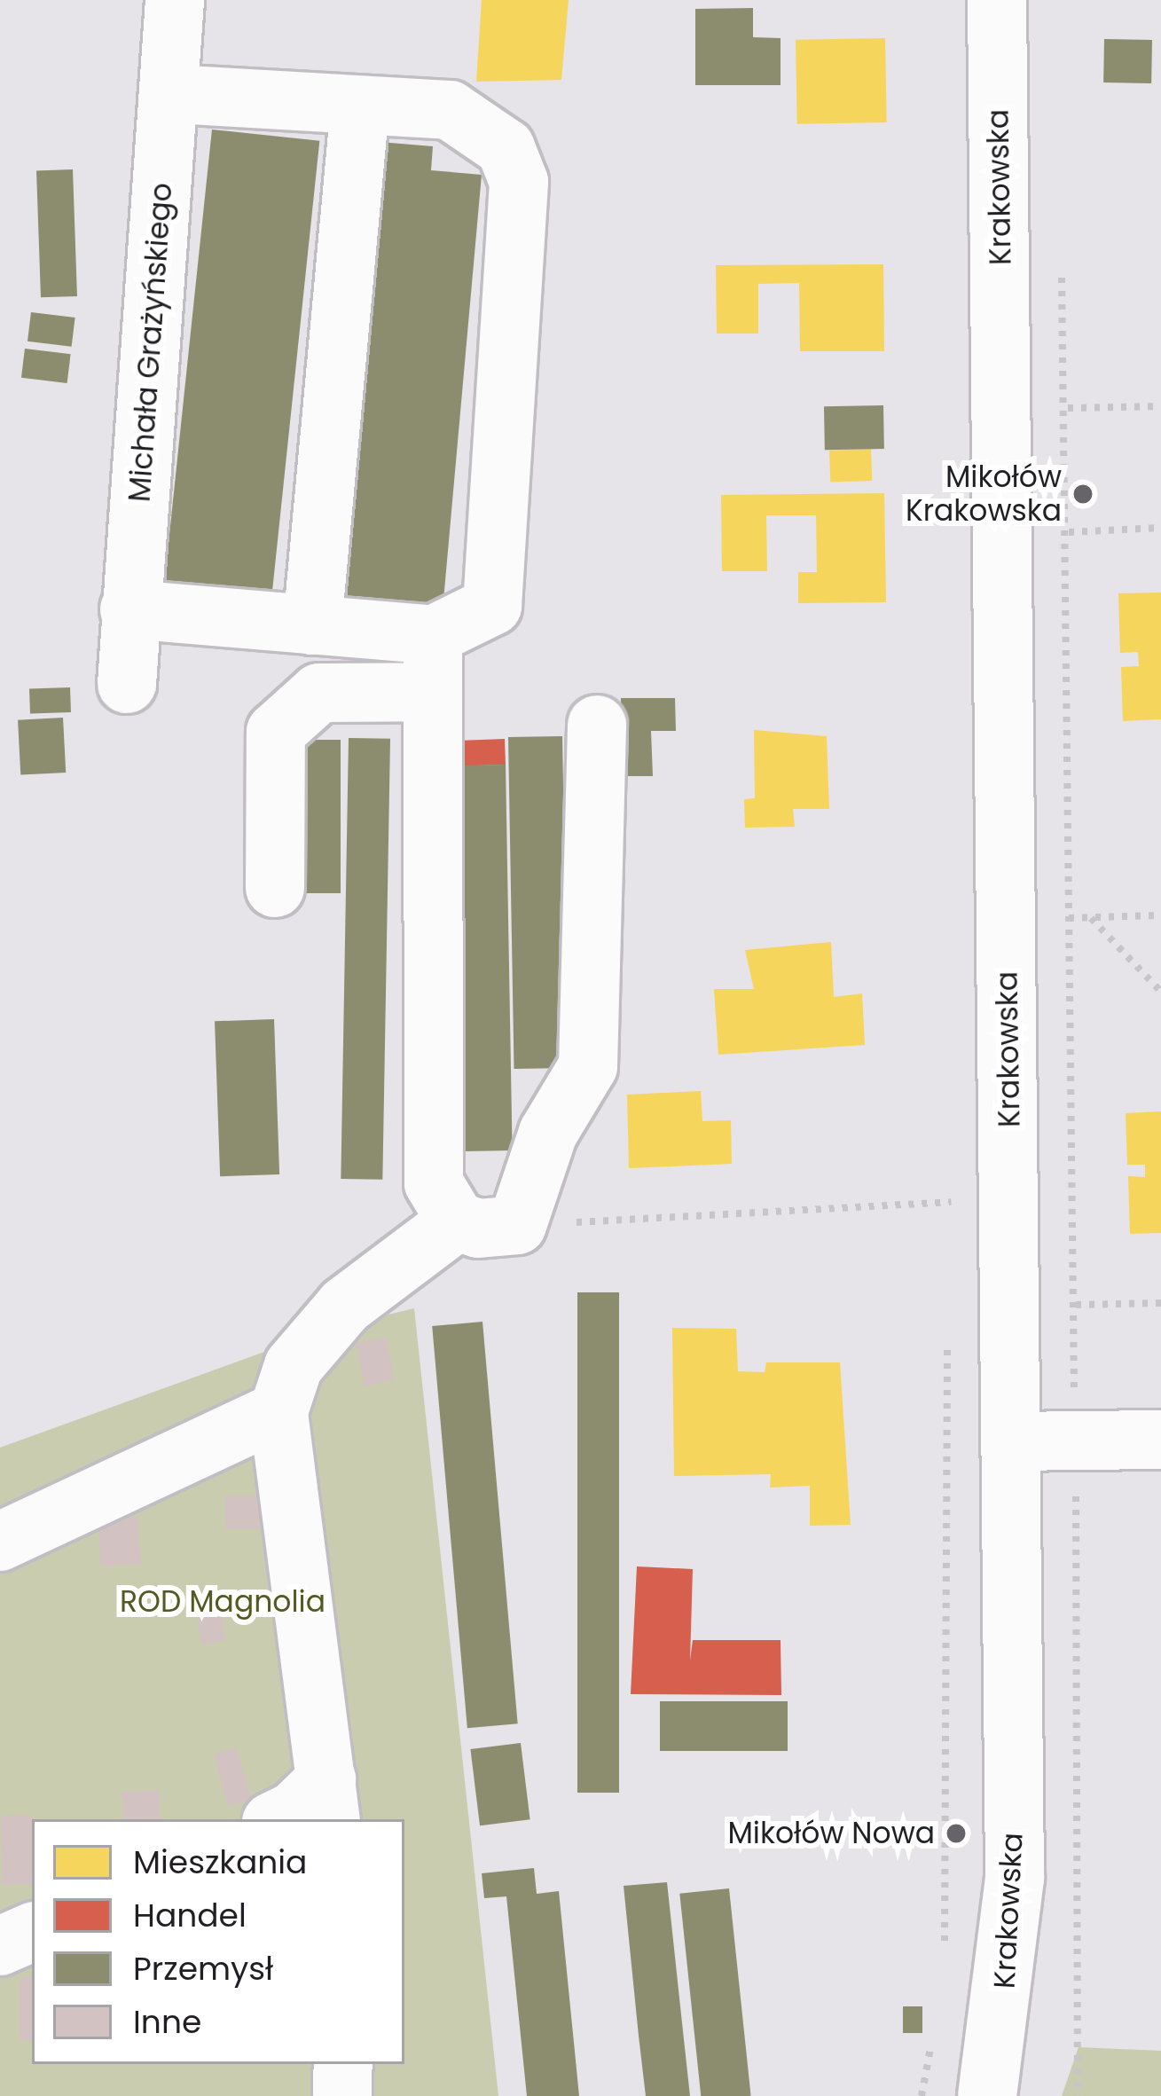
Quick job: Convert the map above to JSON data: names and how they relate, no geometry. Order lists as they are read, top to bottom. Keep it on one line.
{"streets":{"street":["Krakowska","Michała Grażyńskiego"]},"parks":["ROD Magnolia"],"places":["Mikołów Krakowska","Mikołów Nowa"],"legend":["Mieszkania","Handel","Przemysł","Inne"]}
